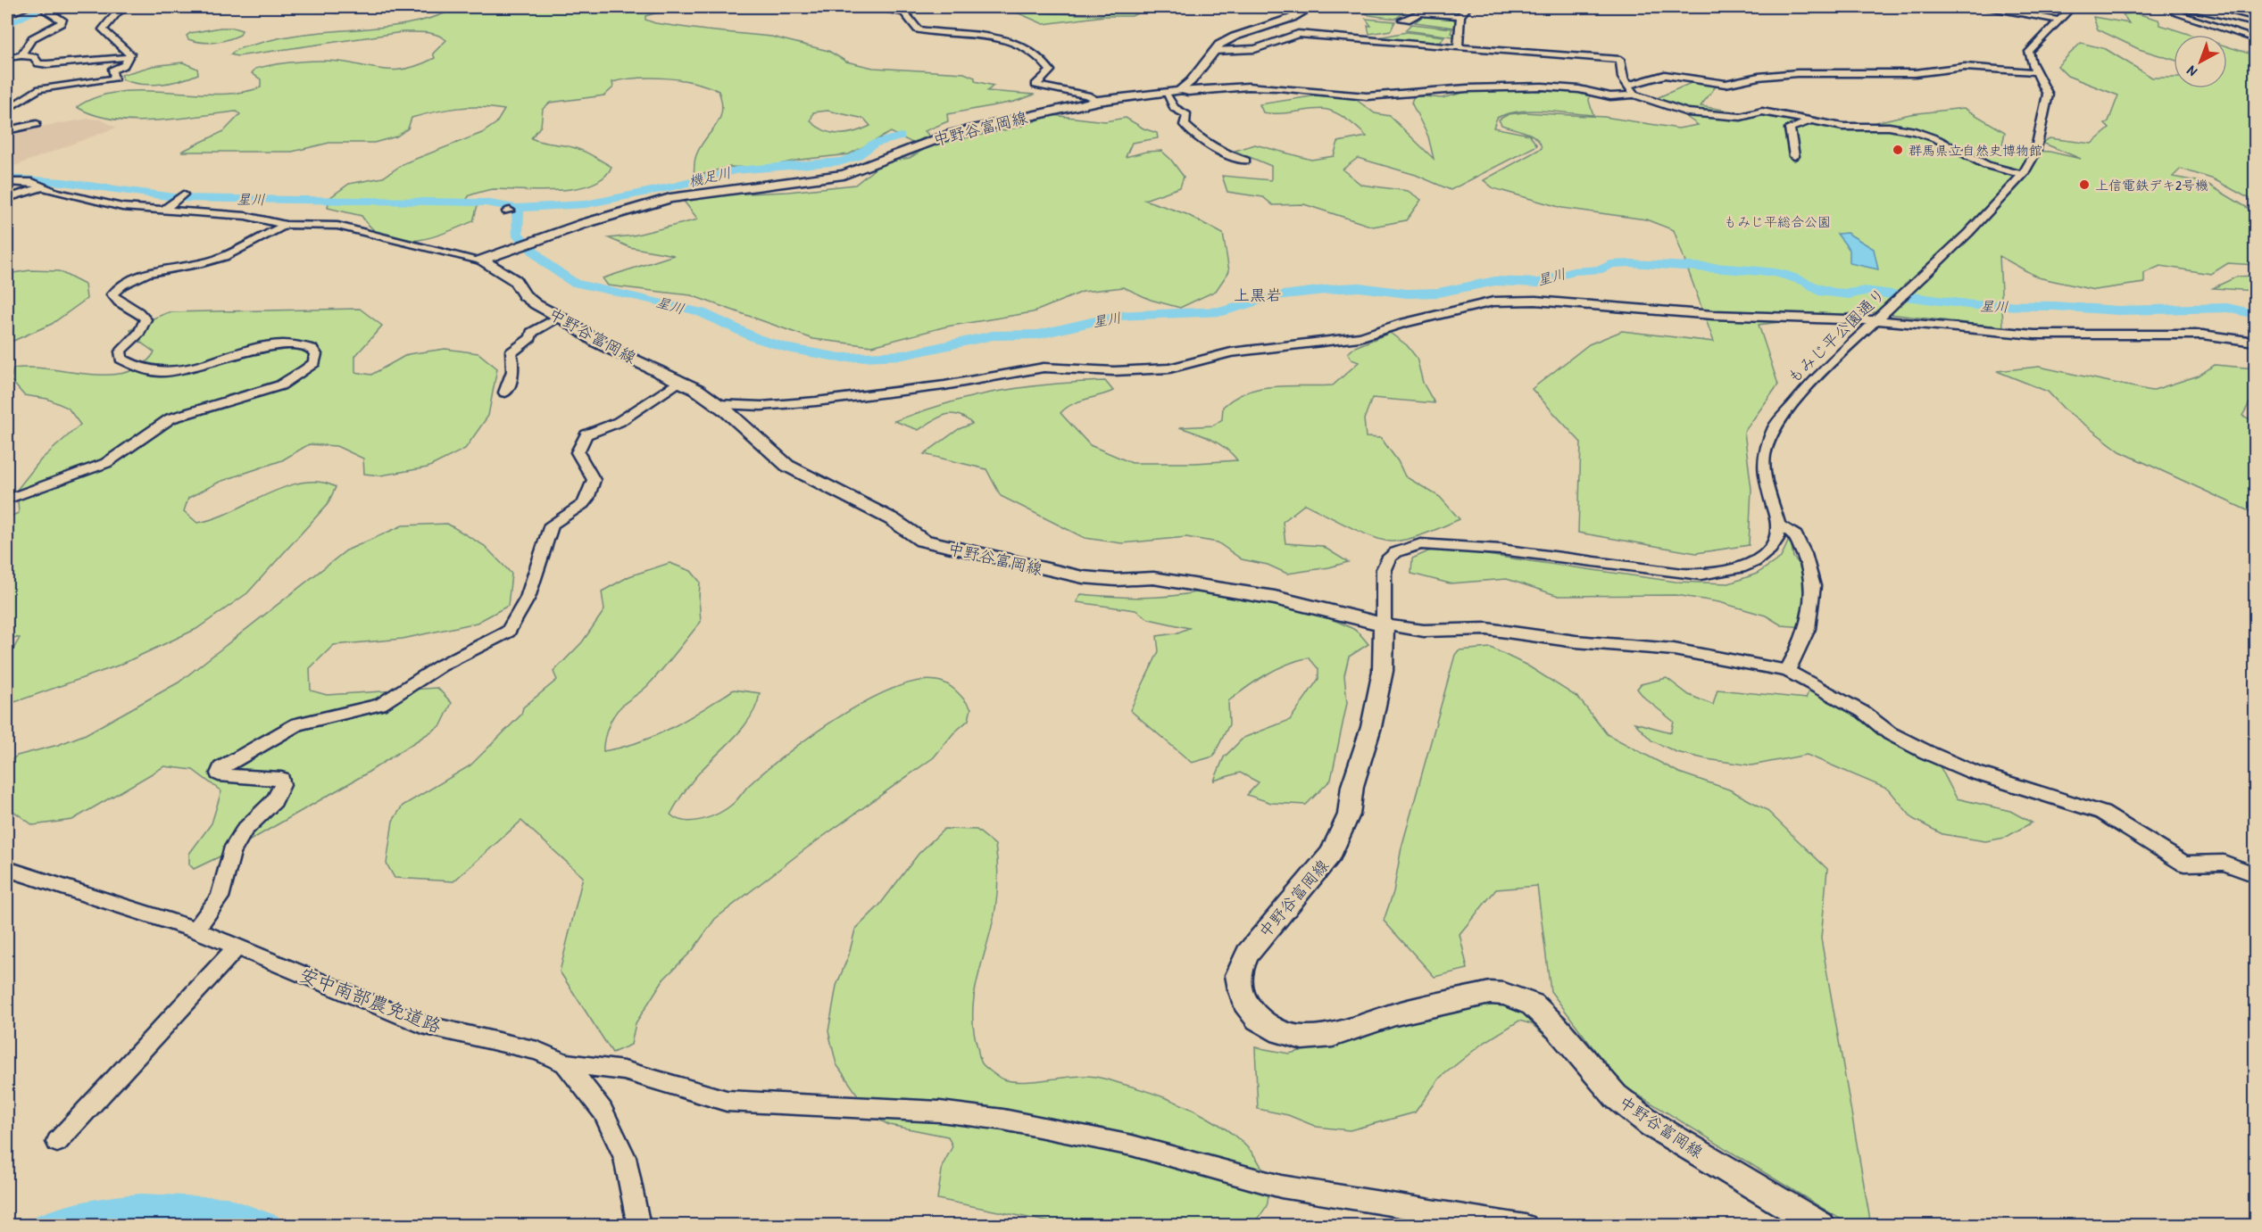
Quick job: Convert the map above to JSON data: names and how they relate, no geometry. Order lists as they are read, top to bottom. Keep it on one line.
{"streets":{"main road":["中野谷富岡線"],"street":["もみじ平公園通り","安中南部農免道路"]},"districts":["上黒岩"],"water":["機足川","星川"],"parks":["もみじ平総合公園"],"places":["群馬県立自然史博物館","上信電鉄デキ2号機"],"north":"bottom left"}
